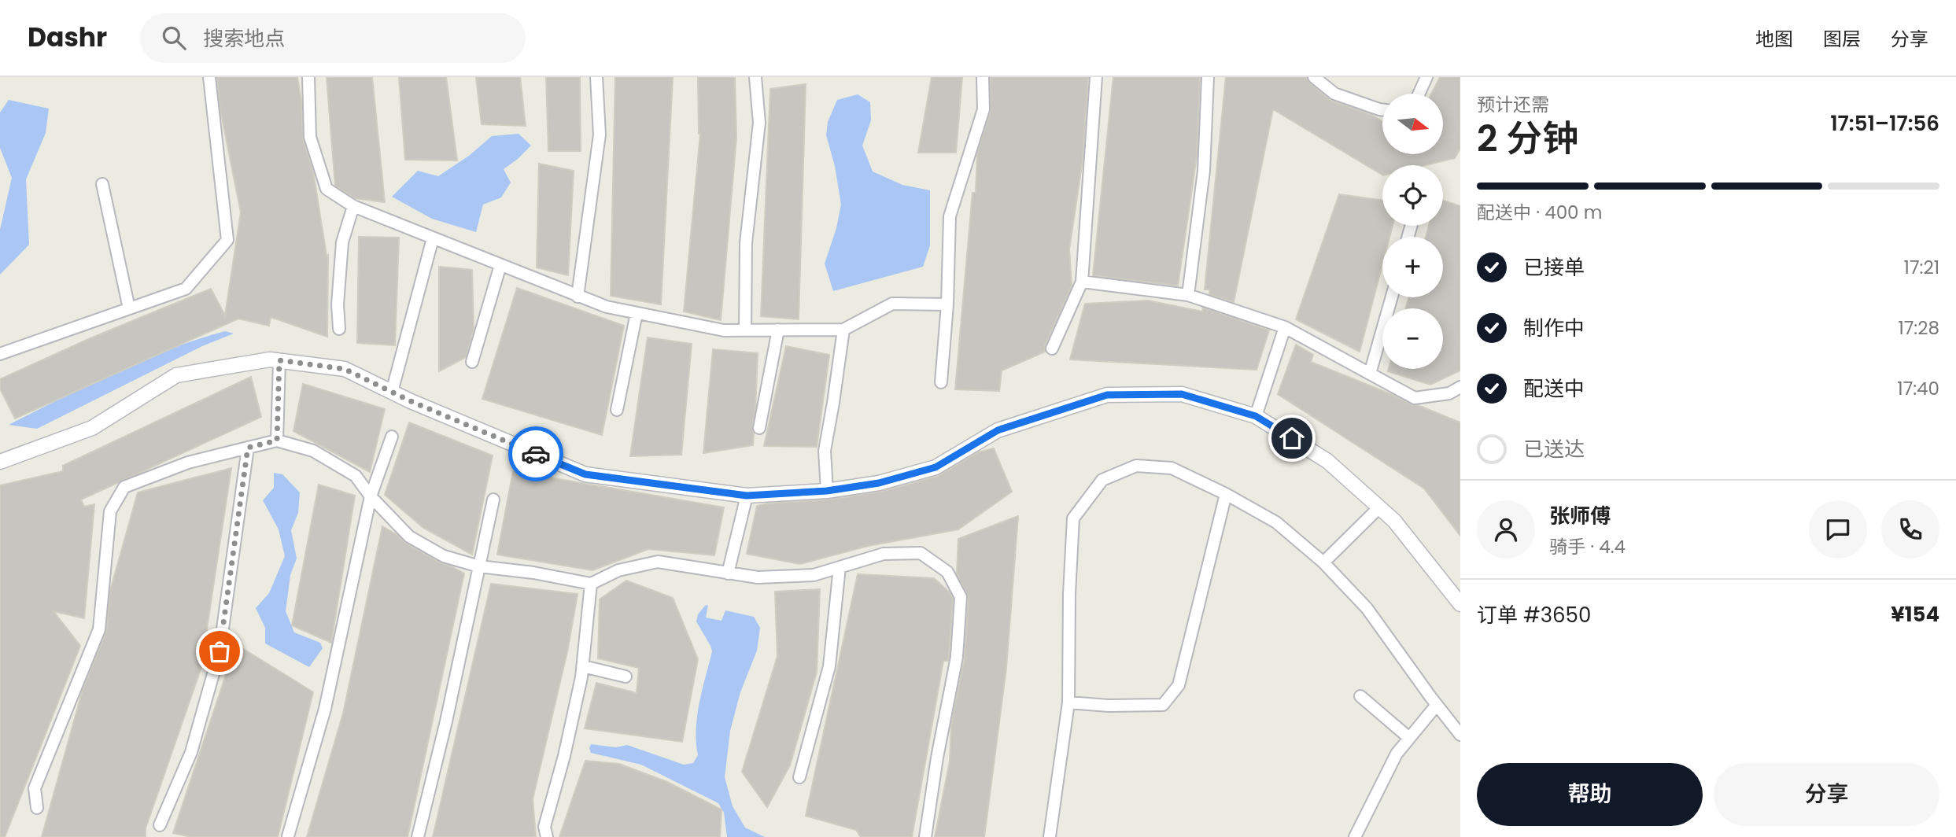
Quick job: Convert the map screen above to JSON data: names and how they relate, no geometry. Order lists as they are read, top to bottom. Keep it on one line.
{"north":"right","page":{"header":"Dashr","search":"搜索地点","nav":["地图","图层","分享"],"heading":["2 分钟","预计还需","17:51–17:56"],"panel":["张师傅","骑手 · 4.4","订单 #3650","¥154"],"map_buttons":["+","−"],"bar":"配送中 · 400 m","list":[["已接单","17:21"],["制作中","17:28"],["配送中","17:40"],"已送达"],"buttons":["帮助","分享"]}}
